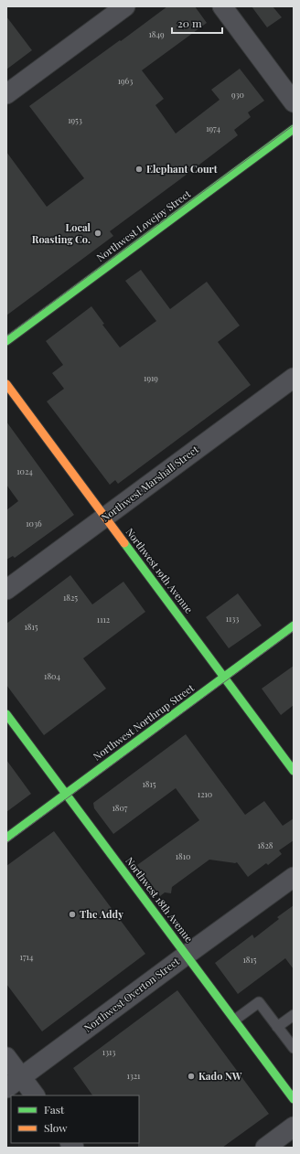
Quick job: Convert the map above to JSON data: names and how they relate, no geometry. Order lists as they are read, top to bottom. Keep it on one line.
{"streets":{"street":["Northwest Lovejoy Street","Northwest Marshall Street","Northwest 19th Avenue","Northwest Northrup Street","Northwest 18th Avenue","Northwest Overton Street"]},"crossings":[["Northwest Marshall Street","Northwest 19th Avenue"],["Northwest 19th Avenue","Northwest Northrup Street"],["Northwest Northrup Street","Northwest 18th Avenue"],["Northwest 18th Avenue","Northwest Overton Street"]],"places":["Elephant Court","Local Roasting Co.","The Addy","Kado NW"],"house_numbers":["1849","1963","930","1953","1974","1919","1024","1036","1825","1133","1112","1815","1804","1815","1210","1807","1828","1810","1714","1815","1313","1321"],"legend":["Fast","Slow"],"scale_bar":"20 m"}
